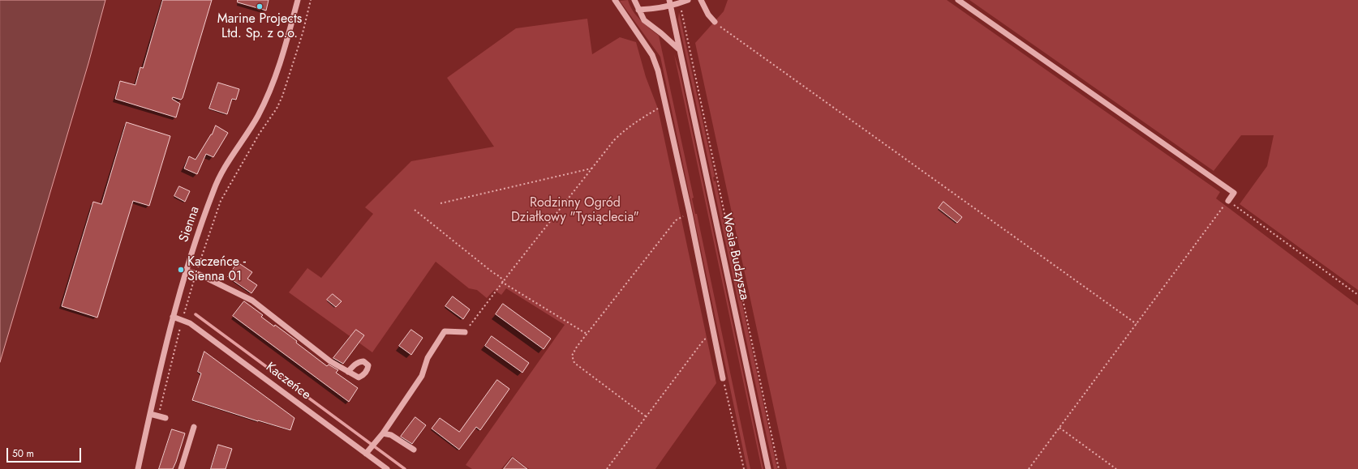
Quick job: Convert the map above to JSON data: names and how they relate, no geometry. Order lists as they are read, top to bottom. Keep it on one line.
{"streets":{"street":["Sienna","Wosia Budzysza","Kaczeńce"]},"crossings":[["Sienna","Kaczeńce"]],"parks":["Rodzinny Ogród Działkowy \"Tysiąclecia\""],"places":["Marine Projects Ltd. Sp. z o.o.","Kaczeńce - Sienna 01"],"scale_bar":"50 m"}
